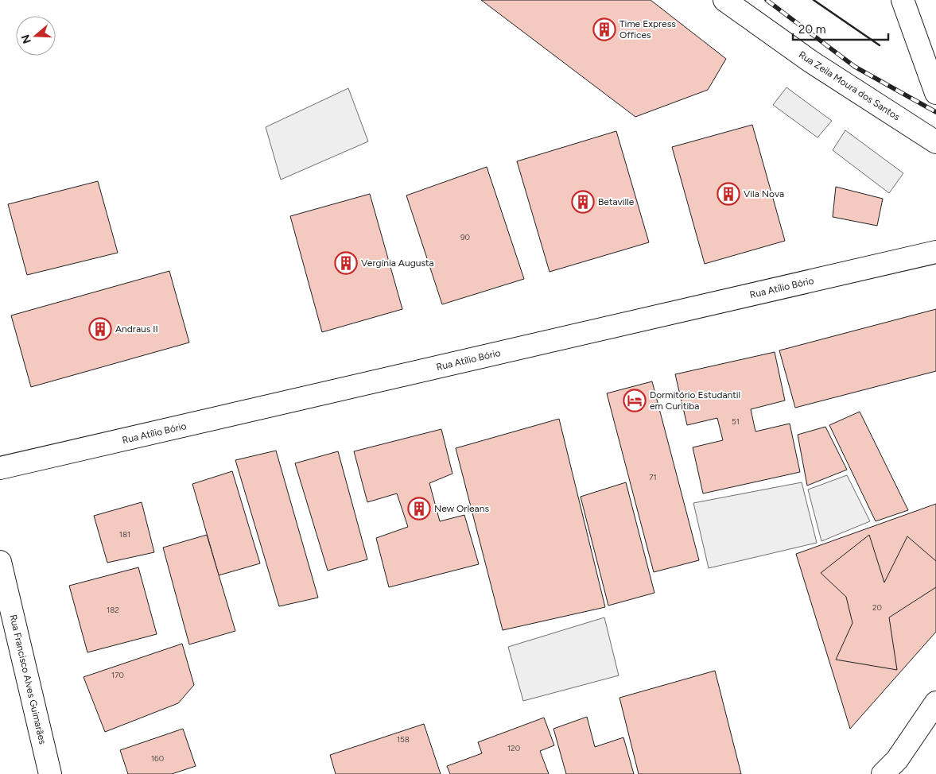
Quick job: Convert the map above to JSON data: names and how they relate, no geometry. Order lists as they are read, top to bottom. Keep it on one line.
{"streets":{"street":["Rua Zeila Moura dos Santos","Rua Atílio Bório","Rua Francisco Alves Guimarães"]},"places":{"building":["Time Express Offices","Vila Nova","Betaville","Vergínia Augusta","Andraus II","New Orleans"],"hotel":["Dormitório Estudantil em Curitiba"]},"house_numbers":["90","51","71","181","20","182","170","158","120","160"],"scale_bar":"20 m","north":"left"}
